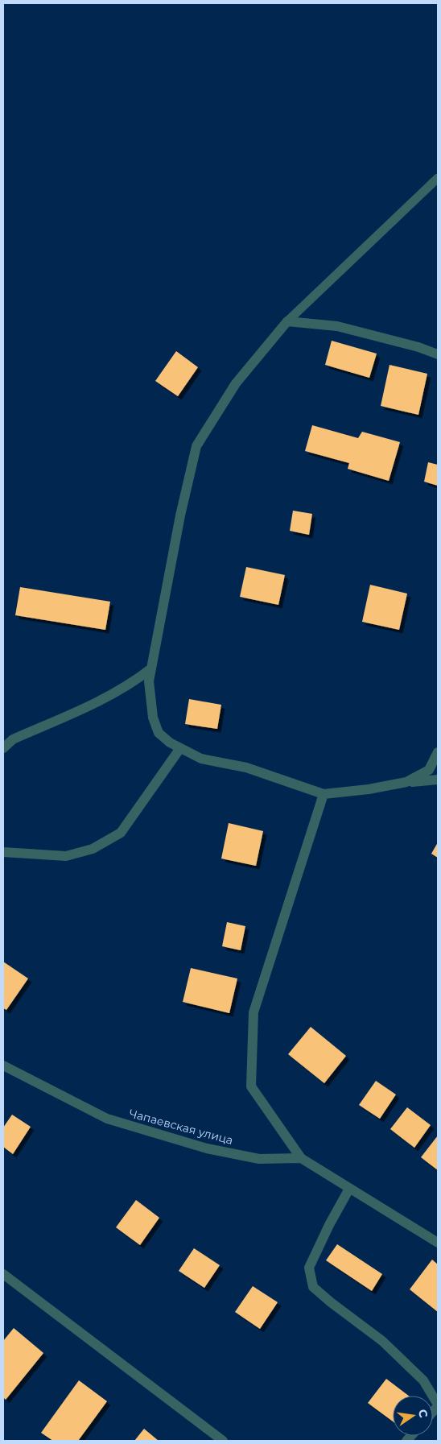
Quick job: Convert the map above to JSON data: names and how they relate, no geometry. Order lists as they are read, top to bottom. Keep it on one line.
{"streets":{"street":["Чапаевская улица"]},"north":"right"}
